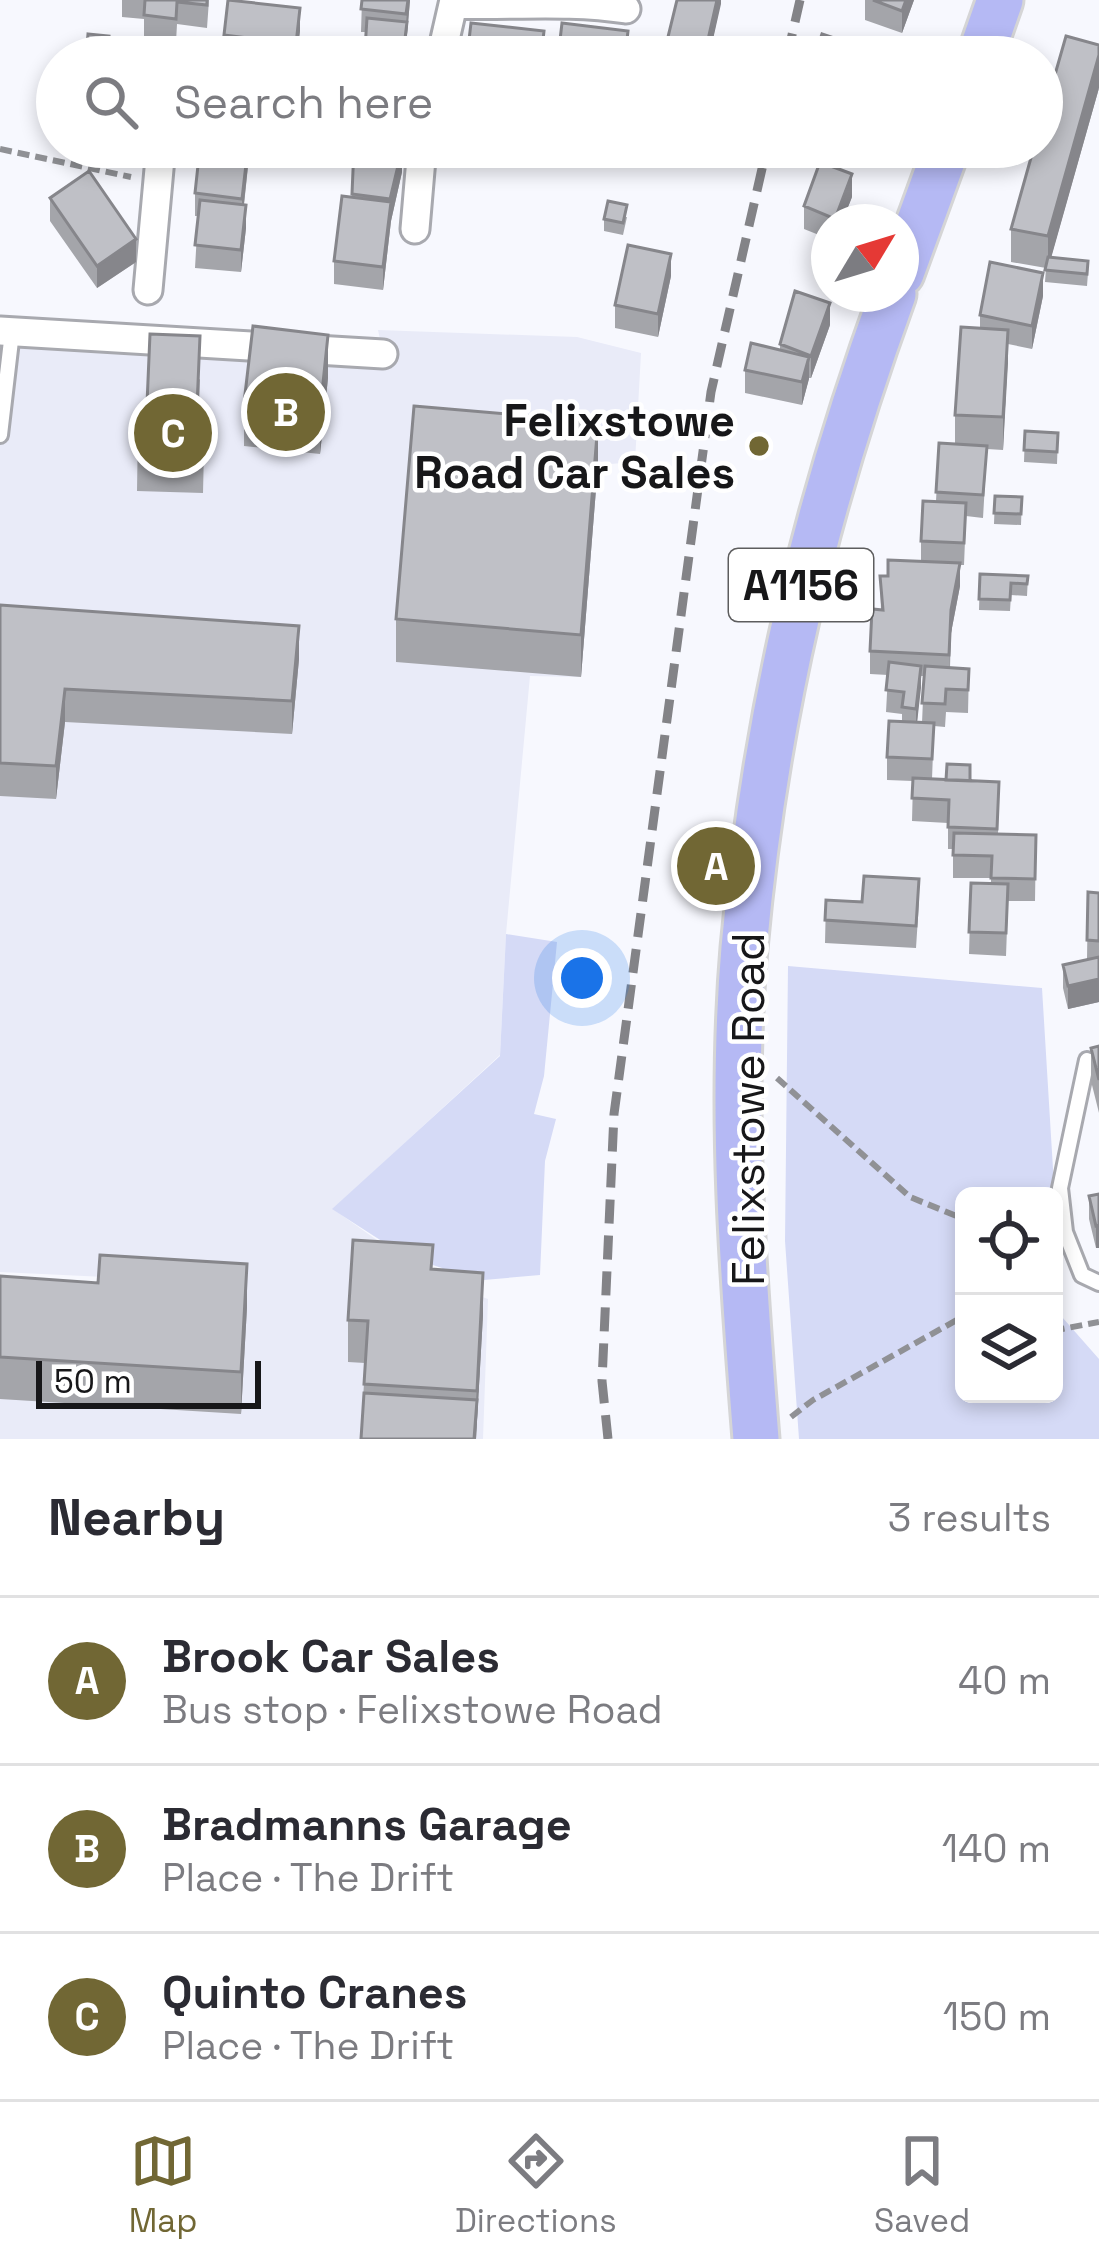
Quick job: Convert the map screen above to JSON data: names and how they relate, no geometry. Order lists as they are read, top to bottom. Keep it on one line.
{"streets":{"main road":["A1156","Felixstowe Road"]},"places":["Felixstowe Road Car Sales"],"scale_bar":"50 m","north":"top right","page":{"search":"Search here","pins":["B","C","A"],"scale":"50 m","heading":["Nearby","3 results"],"list":[{"mark":"A","name":"Brook Car Sales","note":"Bus stop · Felixstowe Road","value":"40 m"},{"mark":"B","name":"Bradmanns Garage","note":"Place · The Drift","value":"140 m"},{"mark":"C","name":"Quinto Cranes","note":"Place · The Drift","value":"150 m"}],"nav":["Map","Directions","Saved"]}}
